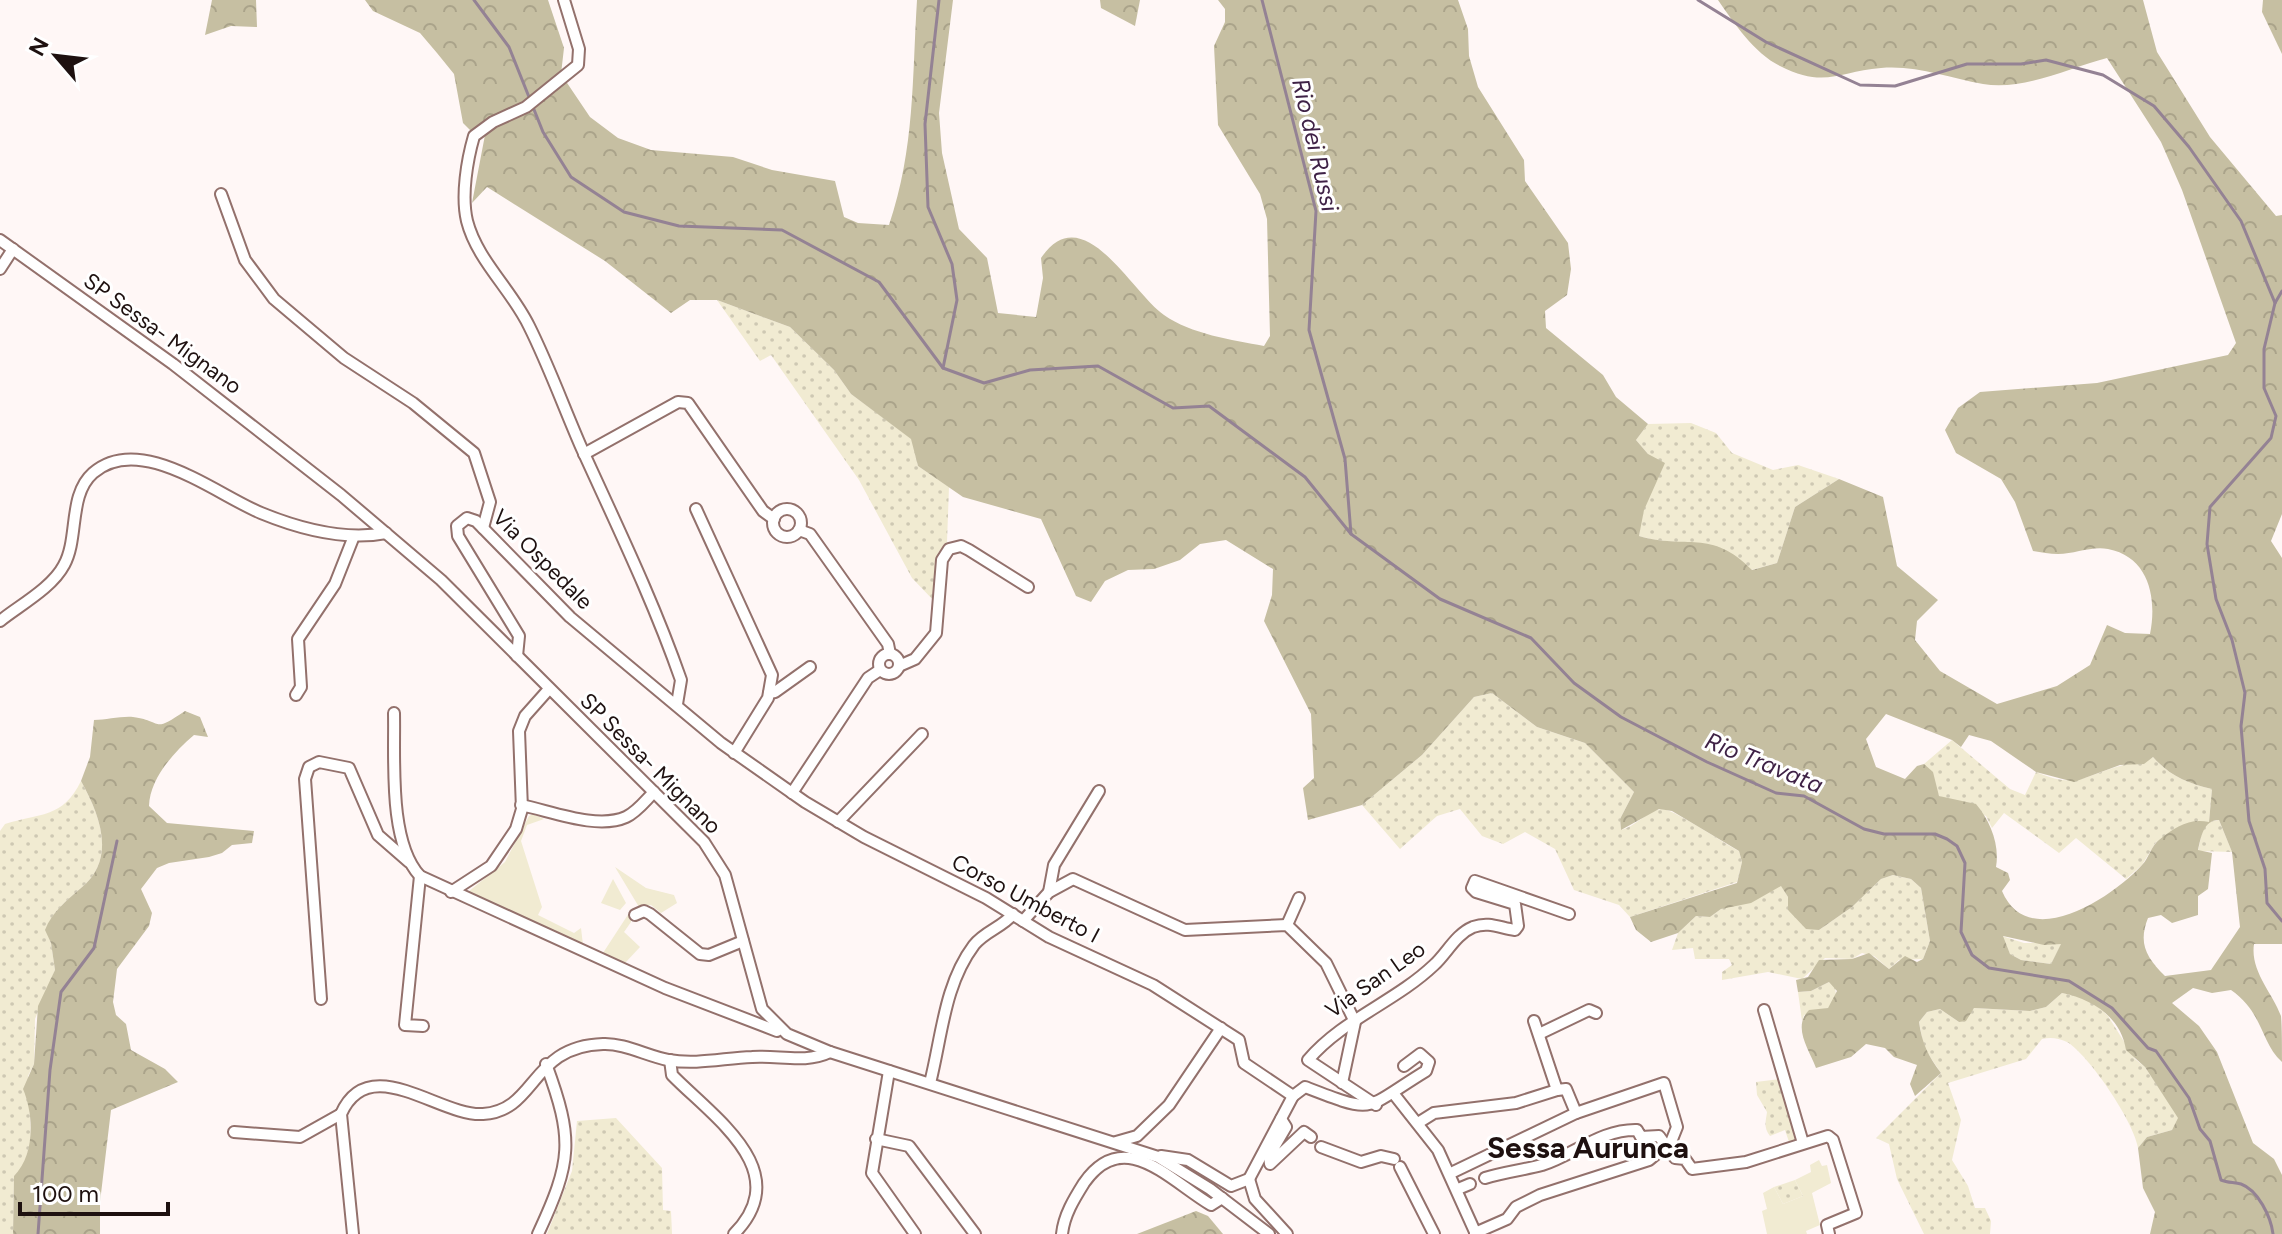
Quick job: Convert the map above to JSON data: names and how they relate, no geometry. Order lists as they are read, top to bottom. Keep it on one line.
{"streets":{"street":["SP Sessa- Mignano","Via Ospedale","Corso Umberto I","Via San Leo"]},"crossings":[["SP Sessa- Mignano","Via Ospedale"],["Via Ospedale","Corso Umberto I"]],"districts":["Sessa Aurunca"],"water":["Rio dei Russi","Rio Travata"],"scale_bar":"100 m","north":"top left"}
